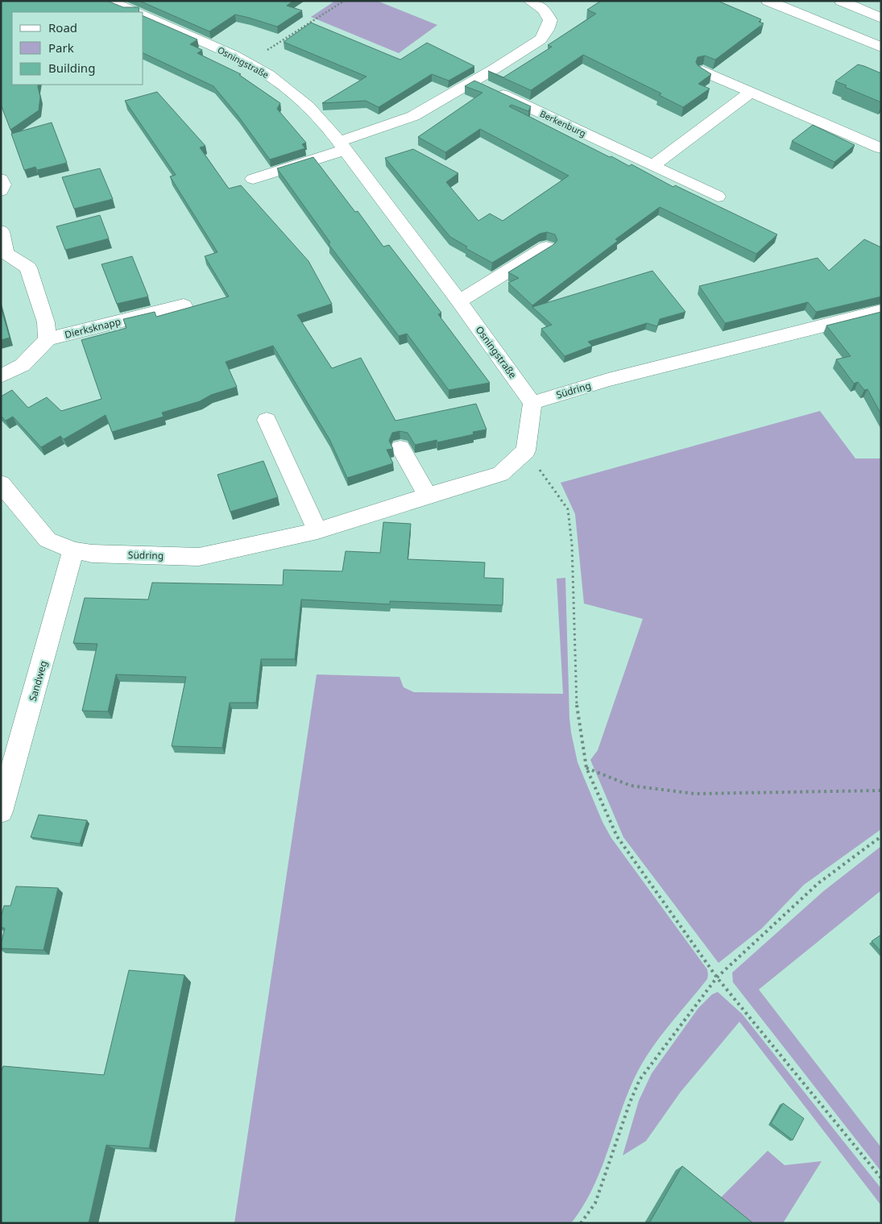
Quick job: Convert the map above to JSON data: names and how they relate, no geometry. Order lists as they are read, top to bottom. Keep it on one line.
{"streets":{"street":["Osningstraße","Berkenburg","Dierksknapp","Südring","Sandweg"]},"crossings":[["Osningstraße","Südring"],["Südring","Sandweg"]],"legend":["Road","Park","Building"]}
